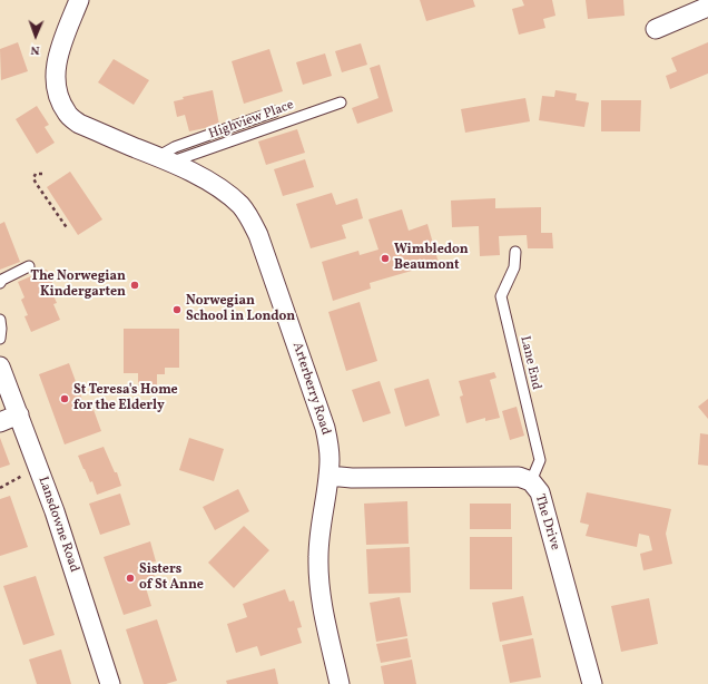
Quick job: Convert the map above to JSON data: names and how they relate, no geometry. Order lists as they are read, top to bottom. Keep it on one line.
{"streets":{"street":["Arterberry Road","The Drive","Lansdowne Road"],"lane":["Highview Place","Lane End"]},"crossings":[["Highview Place","Arterberry Road"],["Lane End","The Drive"],["Arterberry Road","The Drive"]],"places":["Wimbledon Beaumont","The Norwegian Kindergarten","Norwegian School in London","St Teresa's Home for the Elderly","Sisters of St Anne"],"north":"bottom"}
